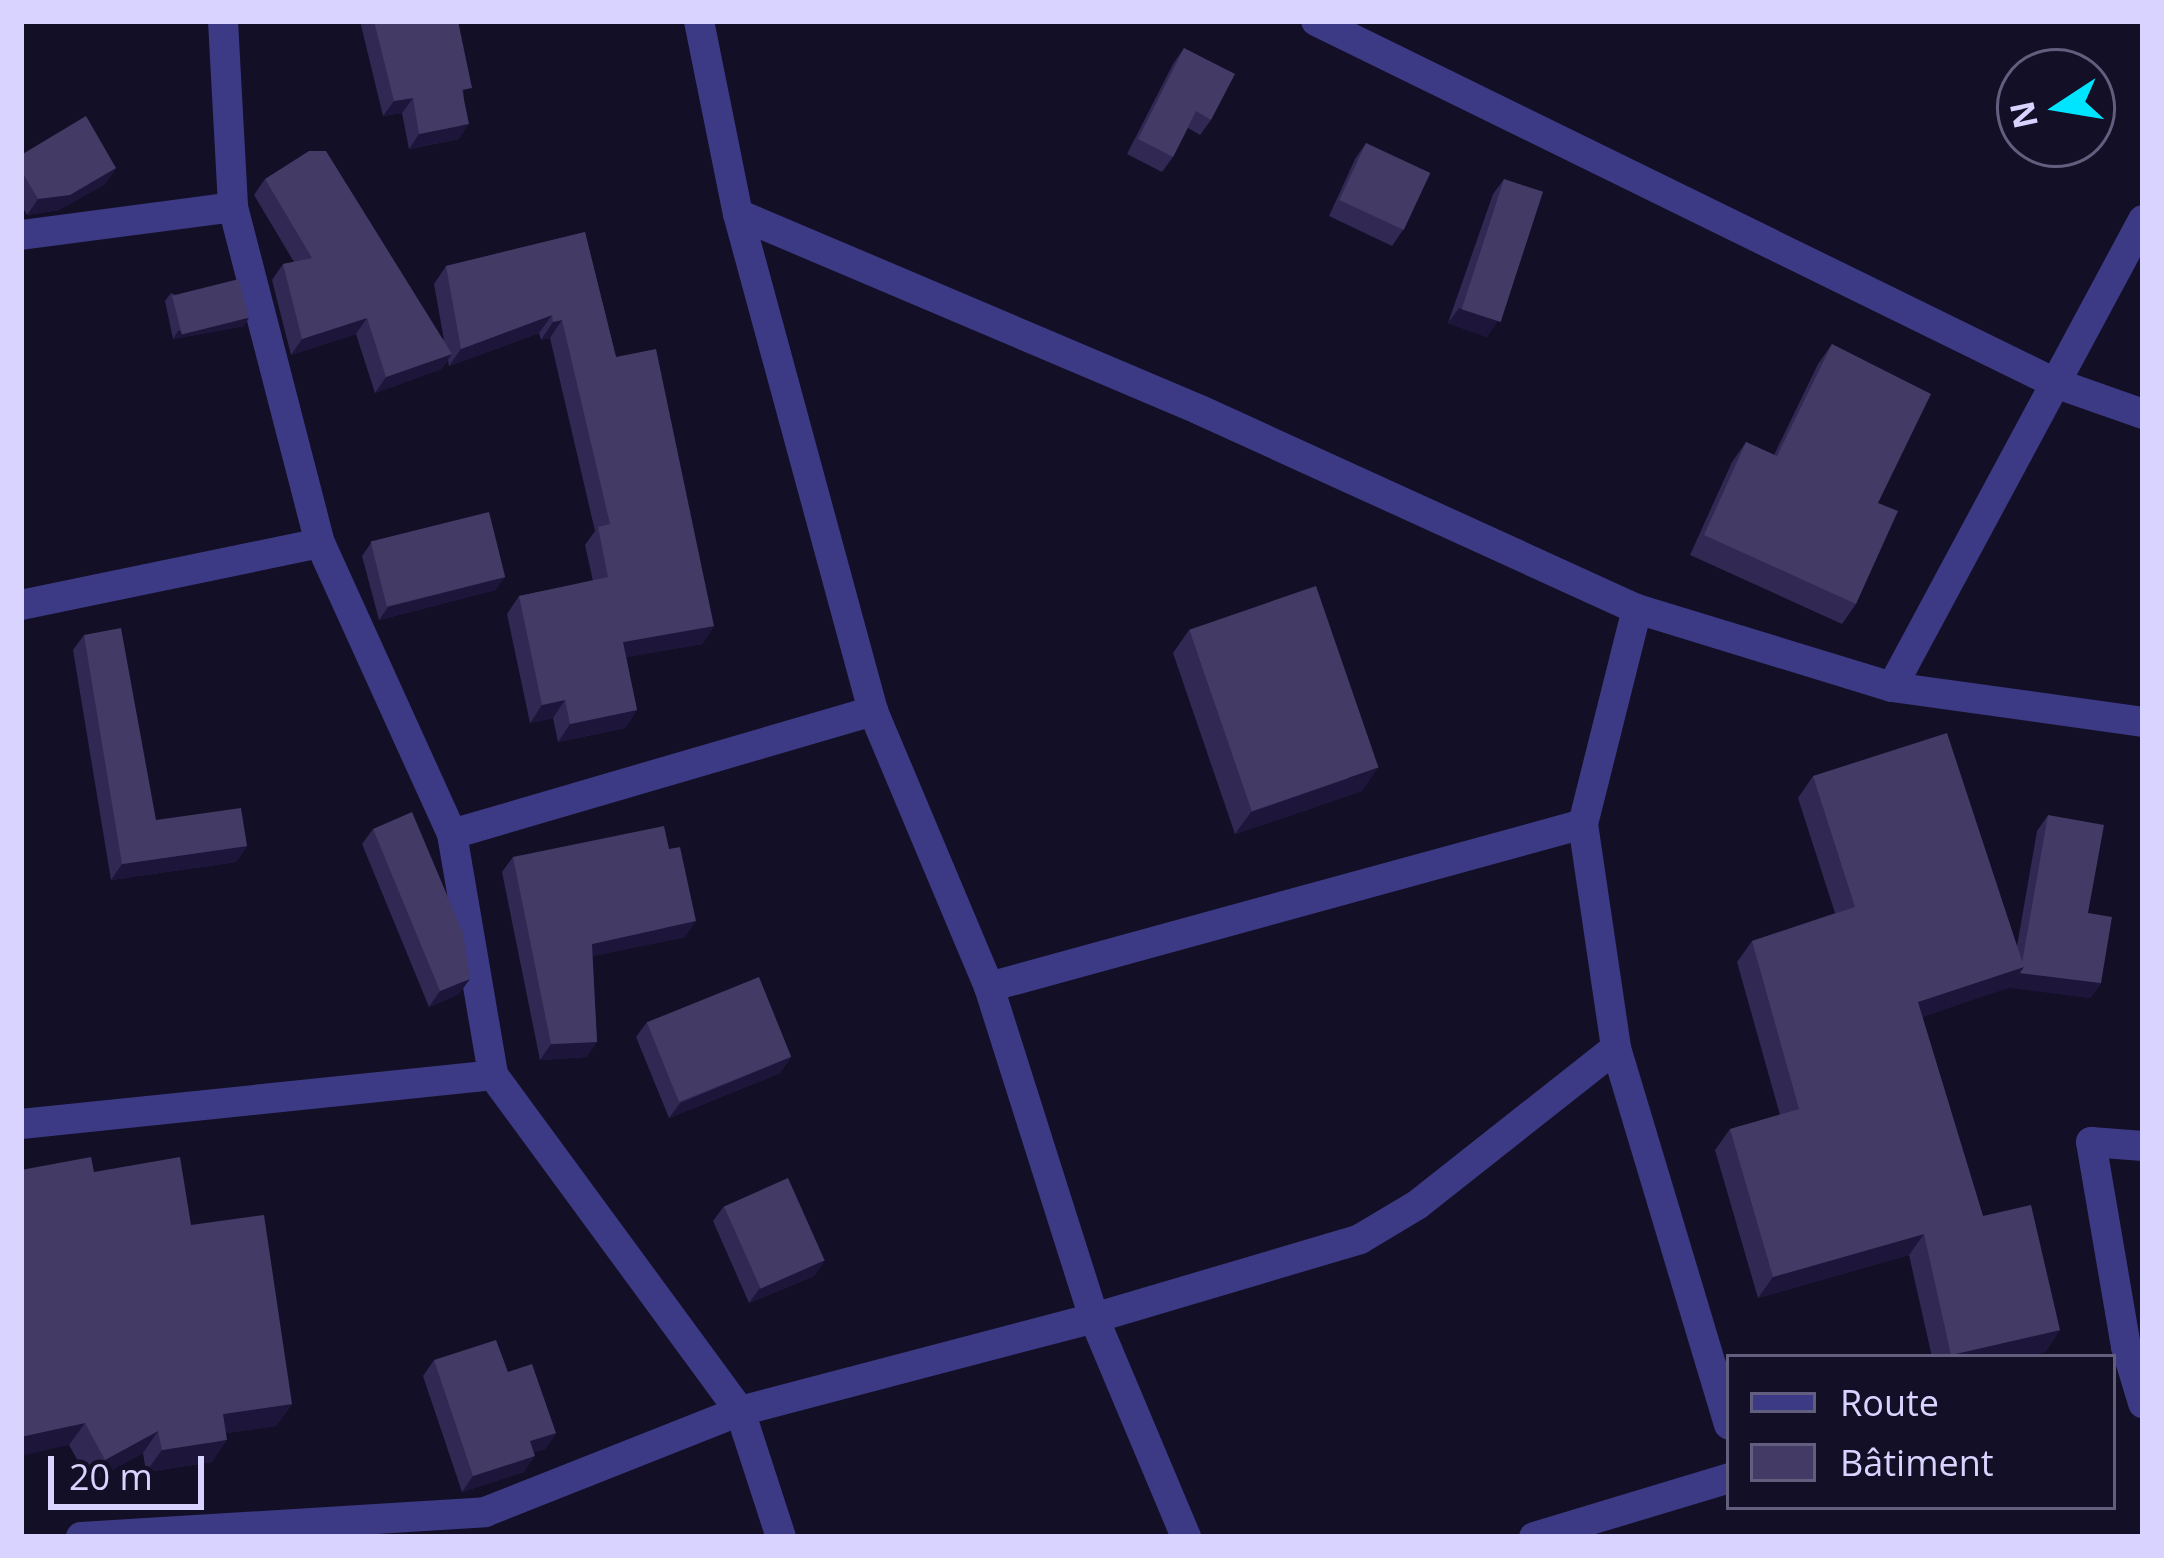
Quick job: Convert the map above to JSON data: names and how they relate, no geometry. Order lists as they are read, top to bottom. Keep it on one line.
{"legend":["Route","Bâtiment"],"scale_bar":"20 m","north":"left"}
